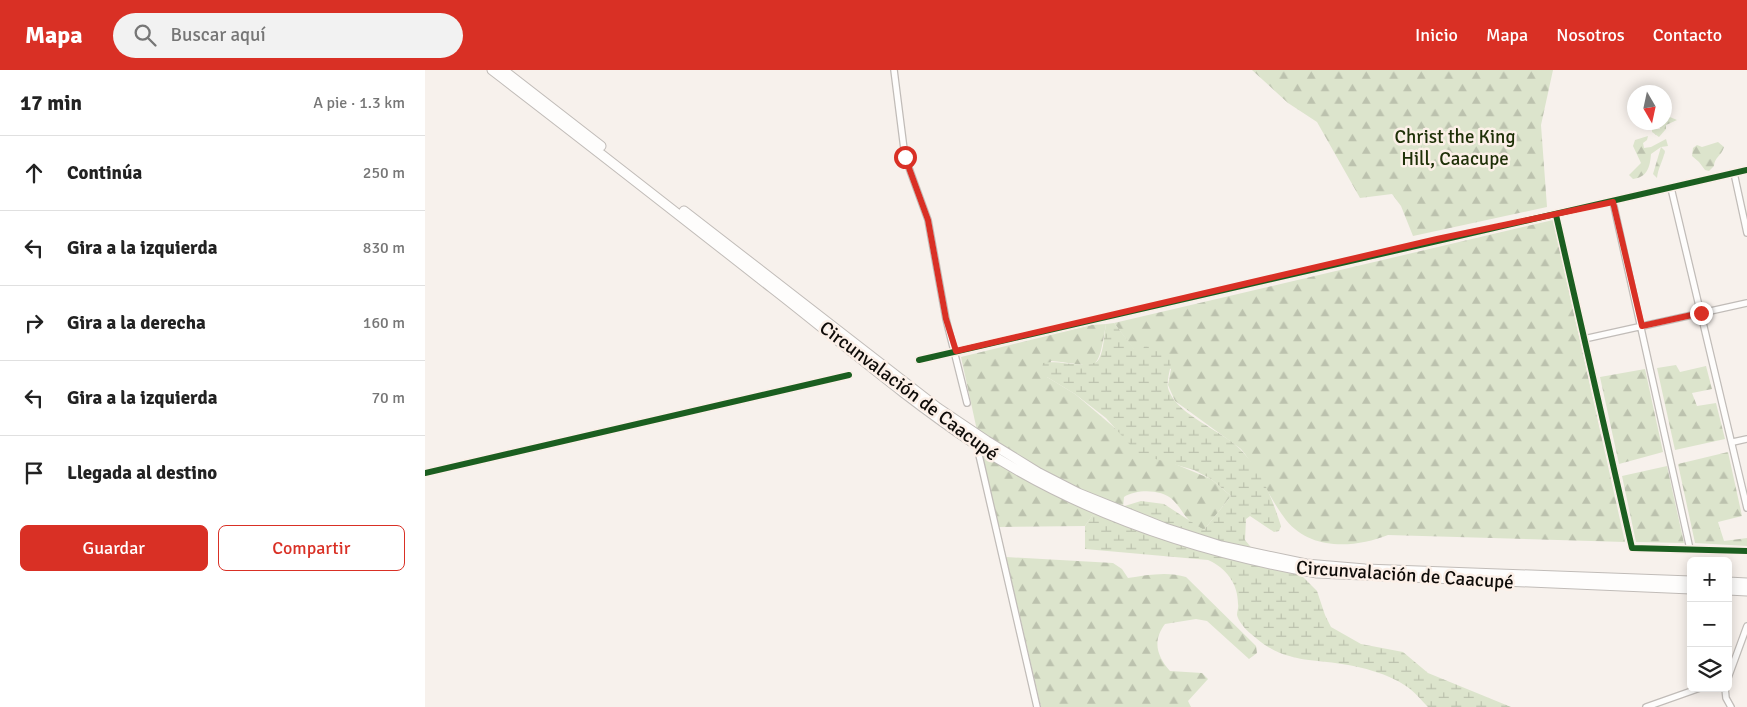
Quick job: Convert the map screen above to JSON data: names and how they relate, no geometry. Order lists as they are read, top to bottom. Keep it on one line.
{"streets":{"highway":["Circunvalación de Caacupé"]},"parks":["Christ the King Hill, Caacupe"],"north":"bottom","page":{"header":"Mapa","search":"Buscar aquí","nav":["Inicio","Mapa","Nosotros","Contacto"],"heading":["17 min","A pie · 1.3 km"],"list":[["Continúa","250 m"],["Gira a la izquierda","830 m"],["Gira a la derecha","160 m"],["Gira a la izquierda","70 m"],"Llegada al destino"],"buttons":["Guardar","Compartir"],"map_buttons":["+","−"]}}
